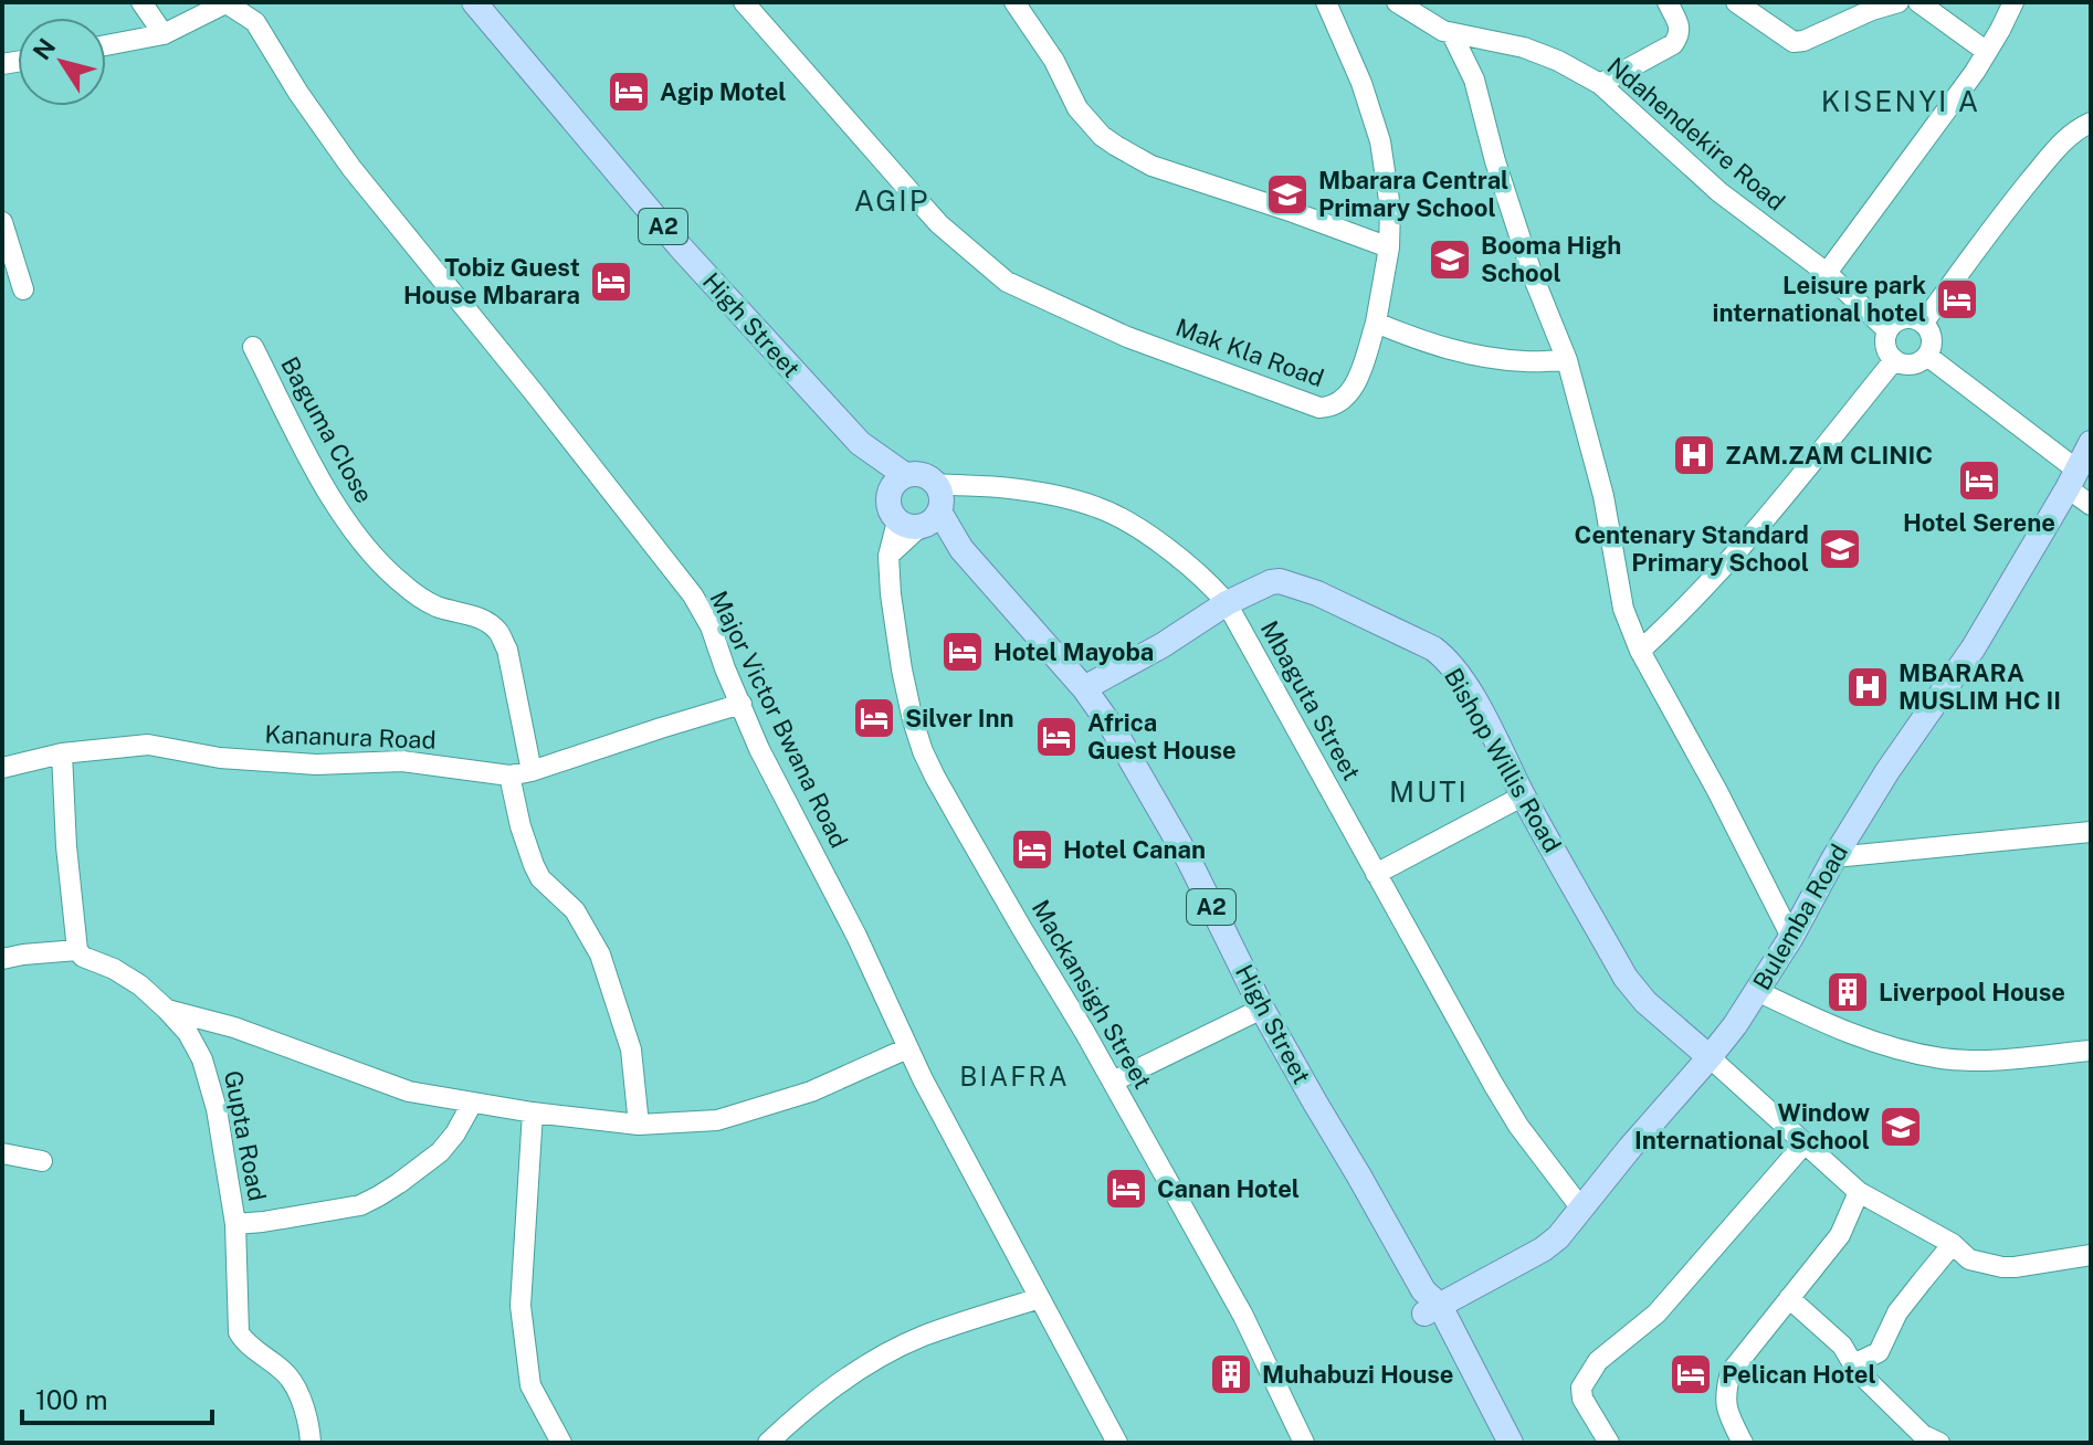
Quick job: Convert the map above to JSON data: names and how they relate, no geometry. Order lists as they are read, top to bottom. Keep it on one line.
{"streets":{"main road":["A2","High Street","Bishop Willis Road","Bulemba Road"],"street":["Ndahendekire Road","Mak Kla Road","Baguma Close","Mbaguta Street","Major Victor Bwana Road","Kananura Road","Mackansigh Street","Gupta Road"]},"crossings":[["High Street","Mbaguta Street"],["High Street","Bishop Willis Road"],["High Street","Bulemba Road"],["High Street","Mackansigh Street"],["Baguma Close","Kananura Road"],["Mbaguta Street","Bishop Willis Road"],["Mbaguta Street","Bulemba Road"],["Mbaguta Street","Mackansigh Street"],["Major Victor Bwana Road","Kananura Road"],["Bishop Willis Road","Bulemba Road"]],"districts":["KISENYI A","AGIP","MUTI","BIAFRA"],"places":{"hotel":["Agip Motel","Tobiz Guest House Mbarara","Leisure park international hotel","Hotel Serene","Hotel Mayoba","Silver Inn","Africa Guest House","Hotel Canan","Canan Hotel","Pelican Hotel"],"school or university":["Mbarara Central Primary School","Booma High School","Centenary Standard Primary School","Window International School"],"hospital":["ZAM.ZAM CLINIC","MBARARA MUSLIM HC II"],"building":["Liverpool House","Muhabuzi House"]},"scale_bar":"100 m","north":"top left"}
